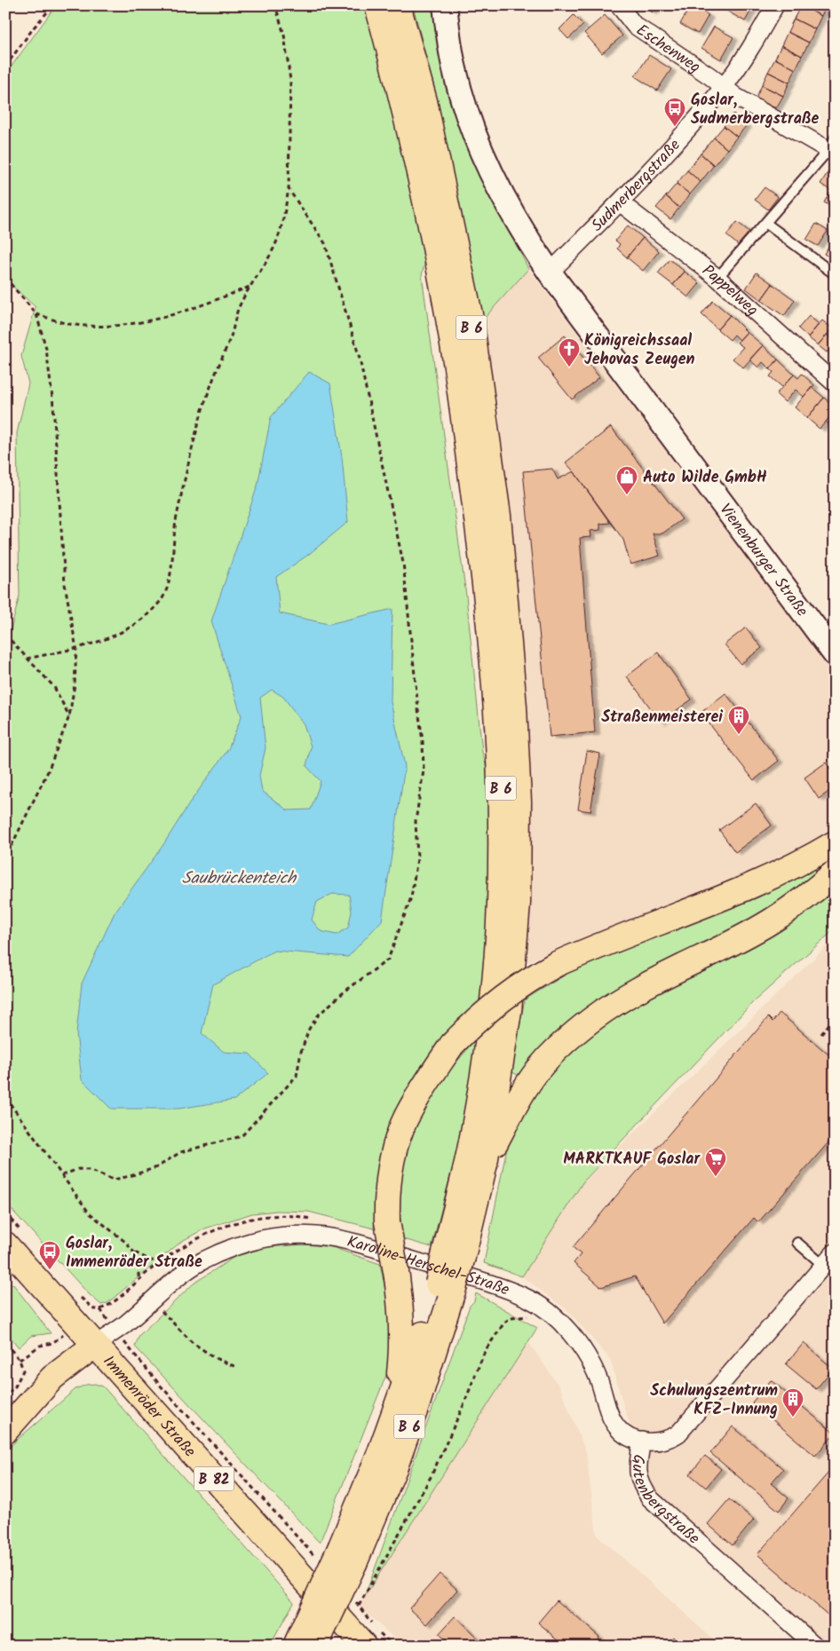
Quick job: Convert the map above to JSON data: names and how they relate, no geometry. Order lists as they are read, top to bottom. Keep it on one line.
{"streets":{"main road":["B 6","Immenröder Straße","B 82"],"street":["Eschenweg","Sudmerbergstraße","Pappelweg","Vienenburger Straße","Karoline-Herschel-Straße","Gutenbergstraße"]},"crossings":[["Eschenweg","Sudmerbergstraße"],["Sudmerbergstraße","Pappelweg"],["Sudmerbergstraße","Vienenburger Straße"],["Karoline-Herschel-Straße","Immenröder Straße"],["Karoline-Herschel-Straße","Gutenbergstraße"]],"water":["Saubrückenteich"],"places":{"bus stop":["Goslar, Sudmerbergstraße","Goslar, Immenröder Straße"],"church":["Königreichssaal Jehovas Zeugen"],"shop":["Auto Wilde GmbH"],"building":["Straßenmeisterei","Schulungszentrum KFZ-Innung"],"supermarket":["MARKTKAUF Goslar"]}}
